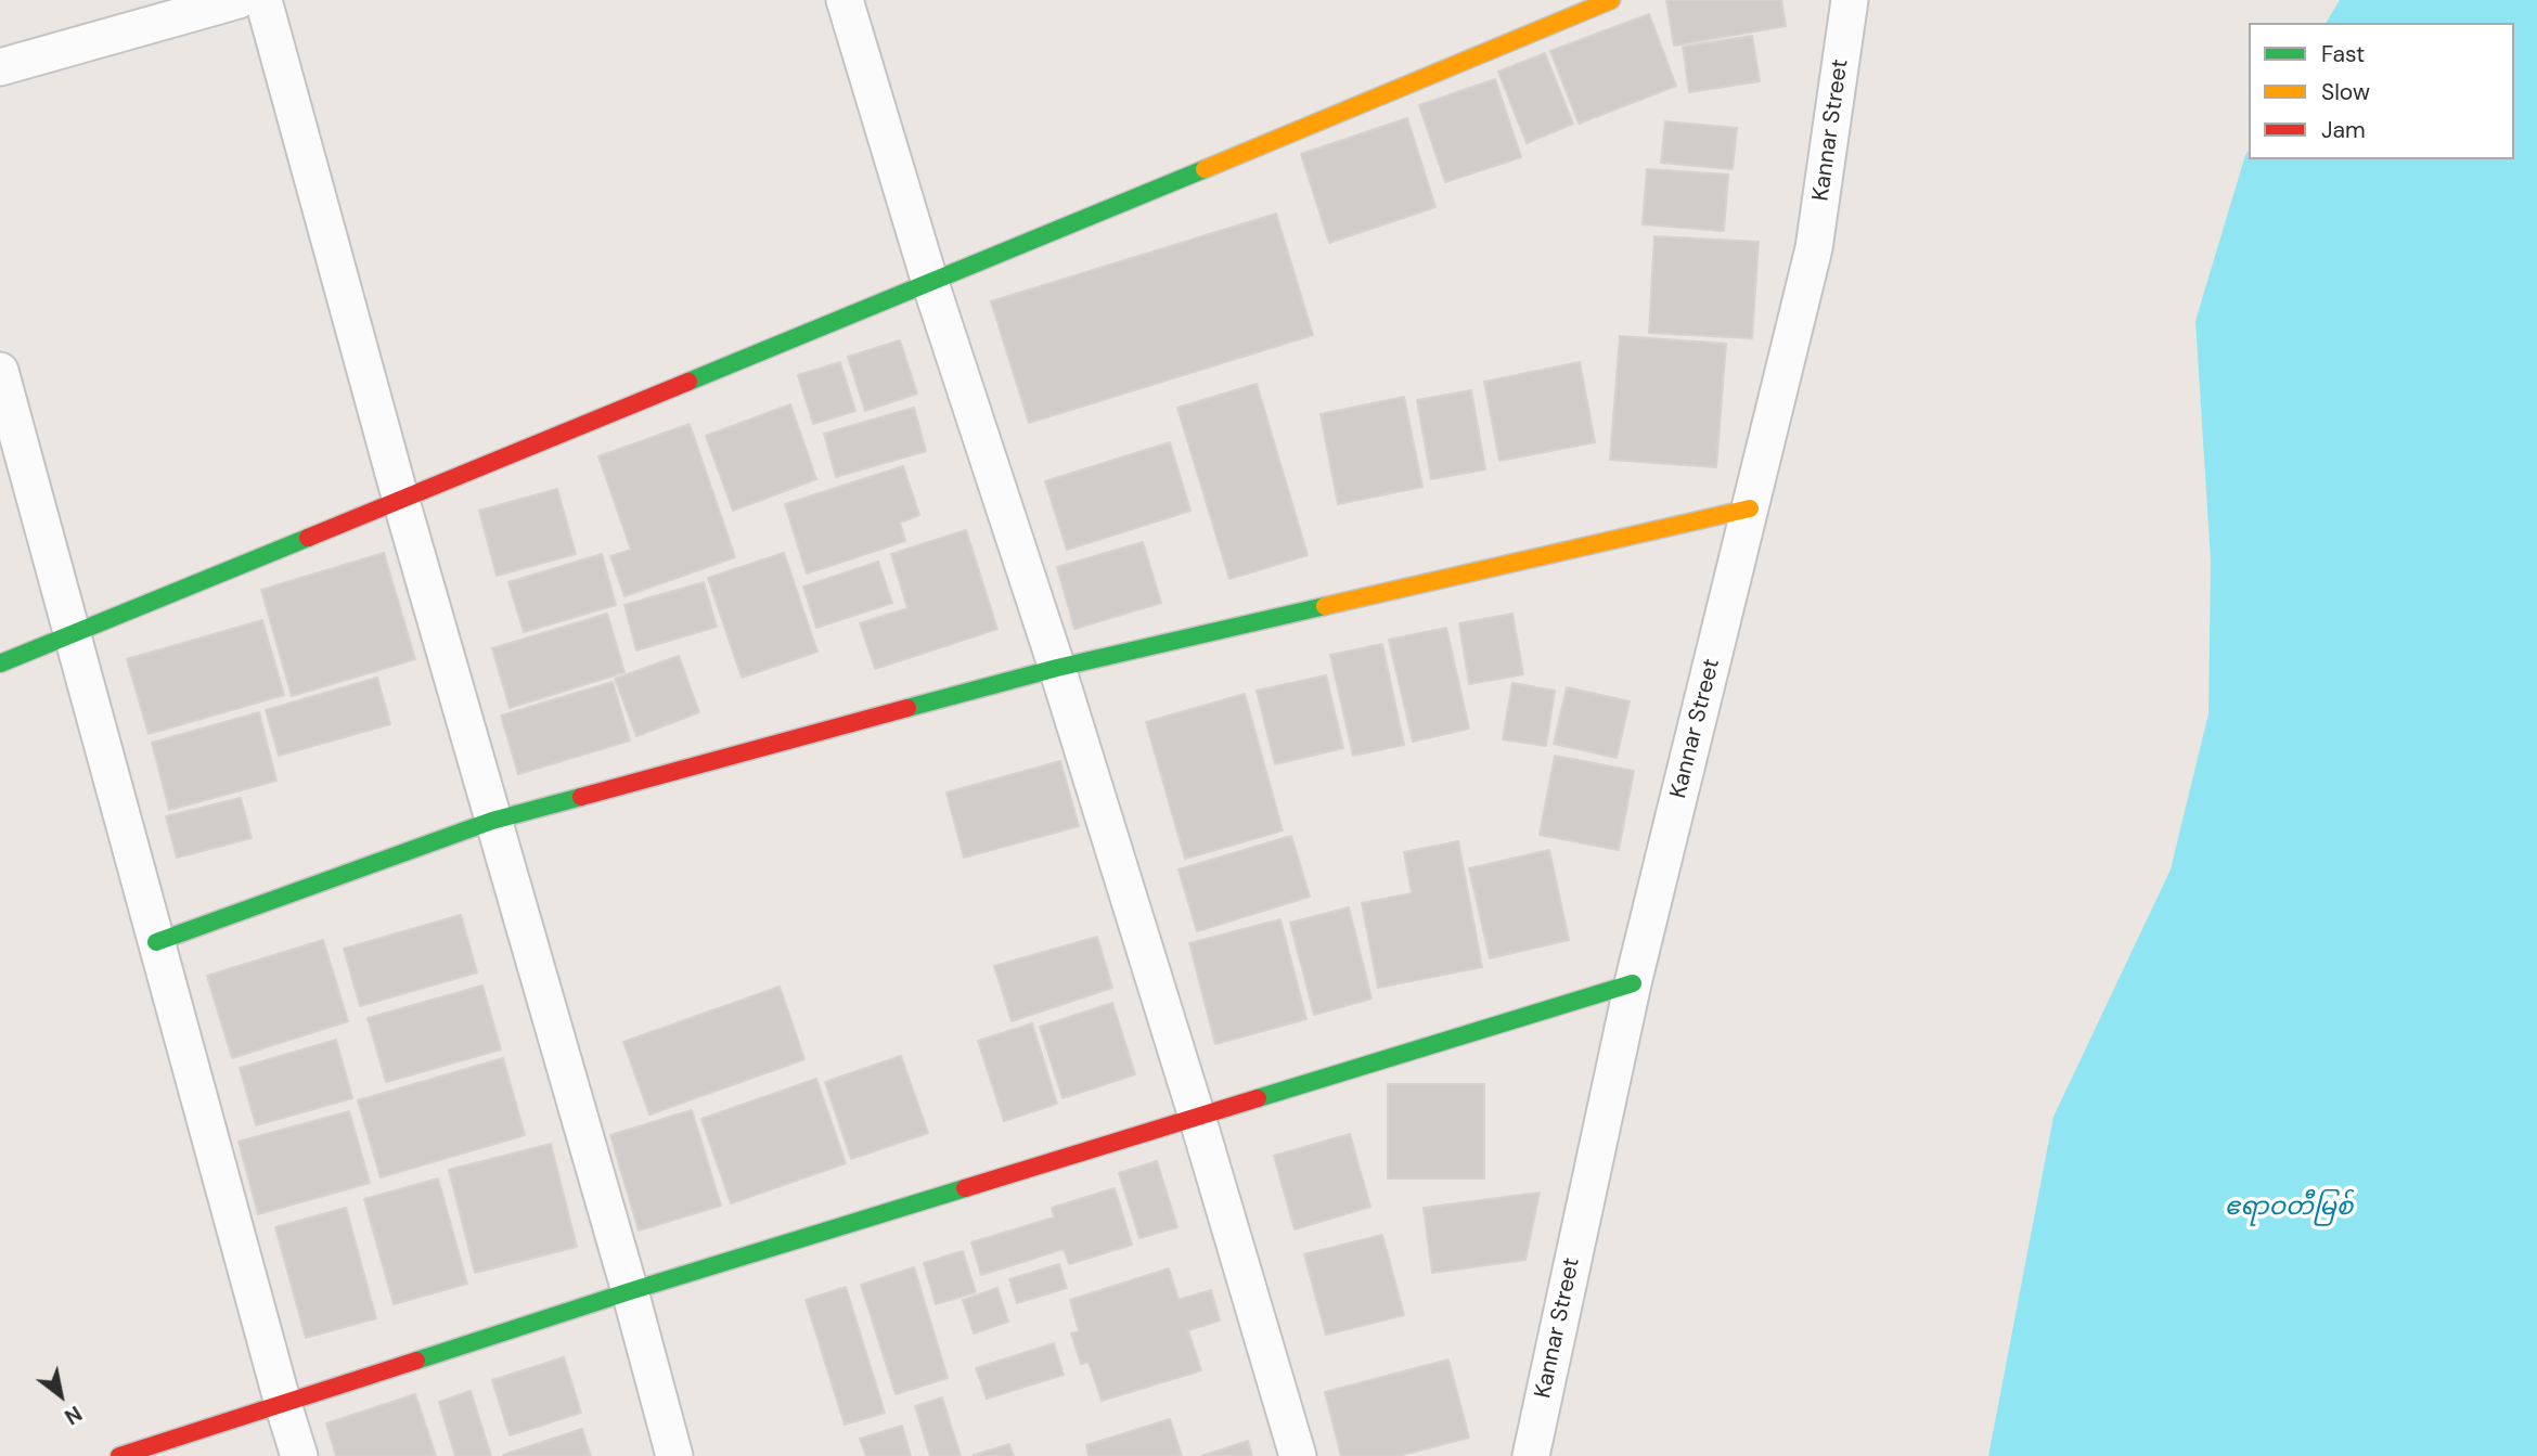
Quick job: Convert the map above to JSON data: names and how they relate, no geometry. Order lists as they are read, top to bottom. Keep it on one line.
{"streets":{"street":["Kannar Street"]},"water":["ဧရာဝတီမြစ်"],"legend":["Fast","Slow","Jam"],"north":"bottom right"}
